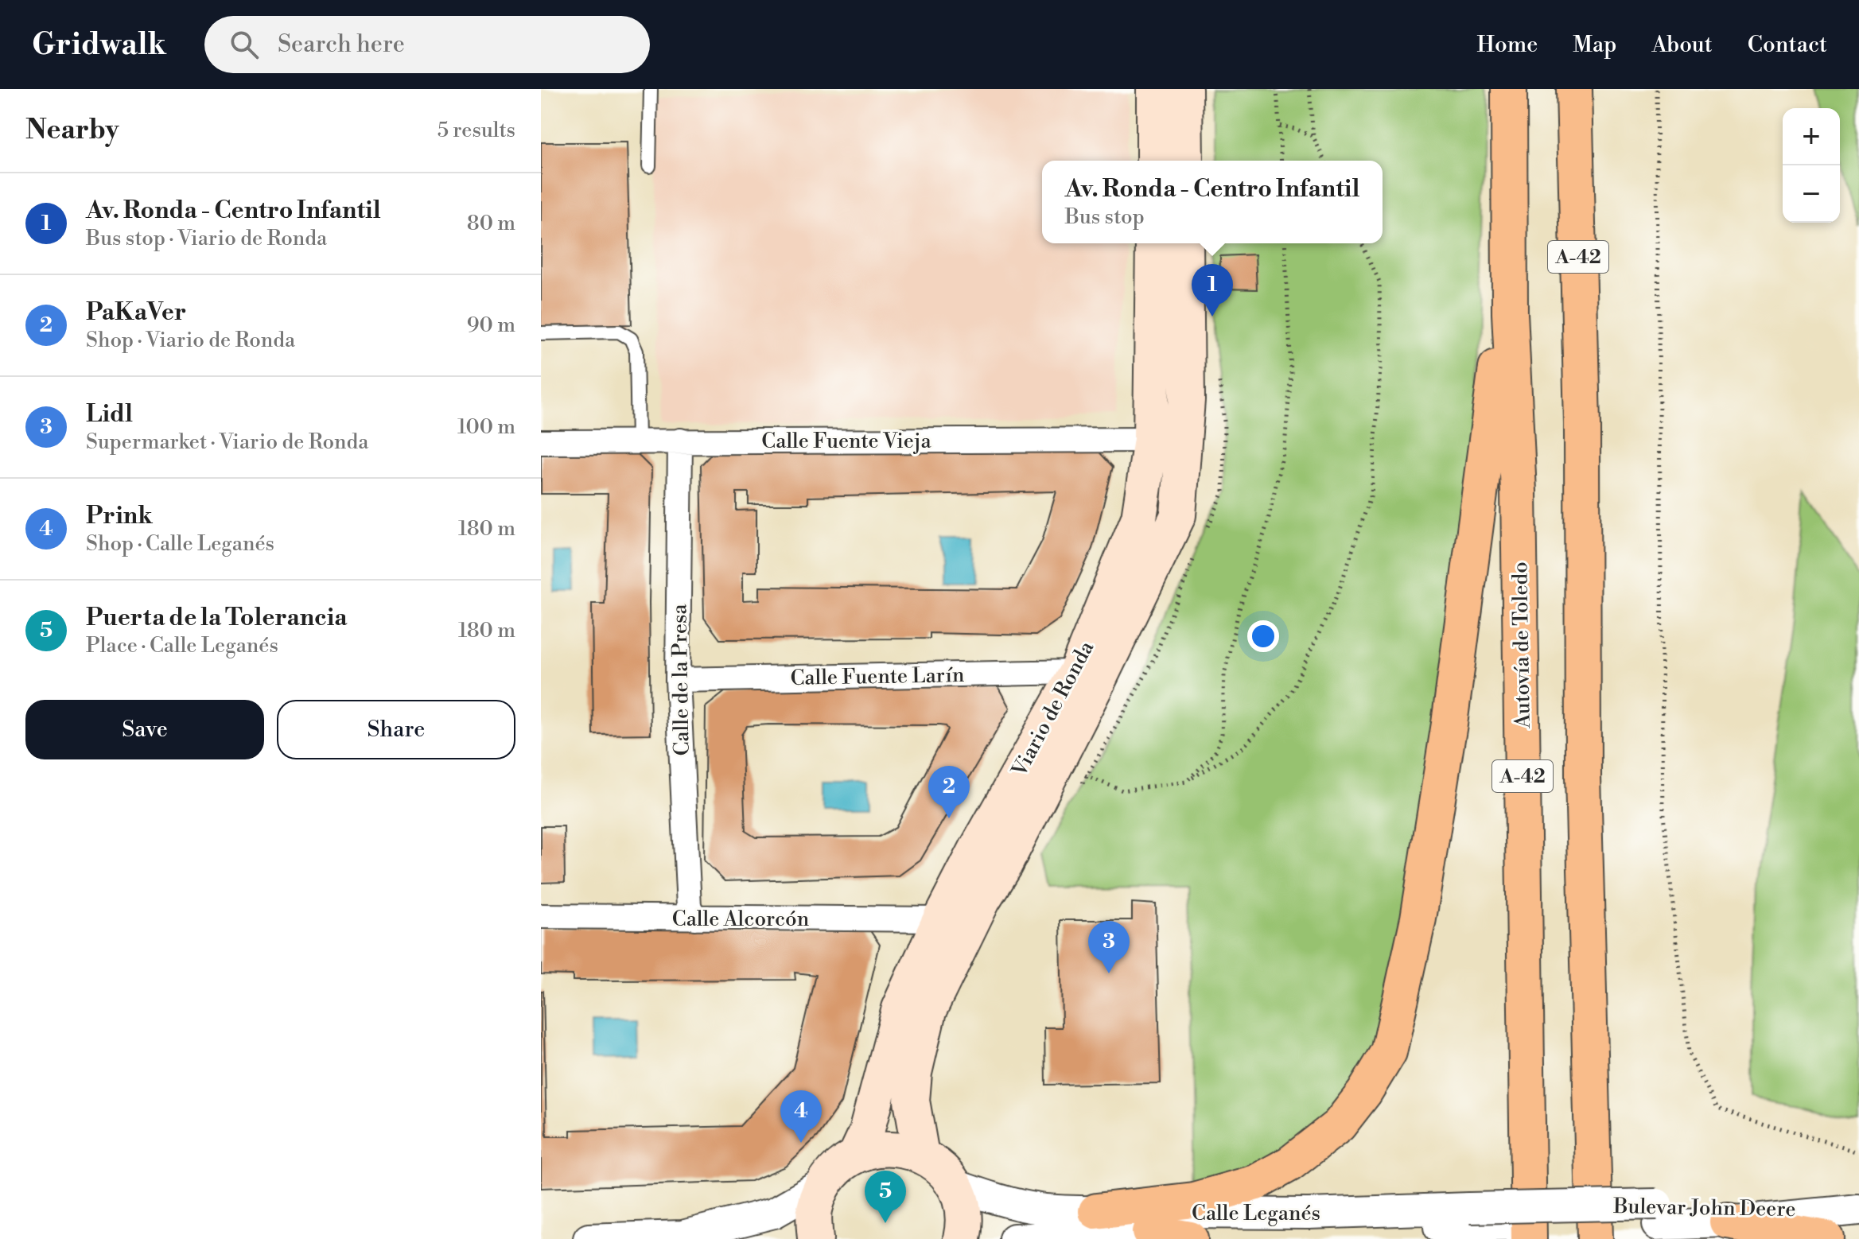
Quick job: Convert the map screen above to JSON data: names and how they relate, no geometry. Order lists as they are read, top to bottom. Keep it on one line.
{"streets":{"highway":["A-42","Autovía de Toledo"],"main road":["Viario de Ronda","Calle Leganés"],"street":["Calle Fuente Vieja","Calle Fuente Larín","Calle de la Presa","Calle Alcorcón","Bulevar John Deere"]},"crossings":[["Calle Fuente Vieja","Calle de la Presa"],["Calle Fuente Vieja","Viario de Ronda"],["Calle Fuente Larín","Calle de la Presa"],["Calle Fuente Larín","Viario de Ronda"],["Calle de la Presa","Calle Alcorcón"],["Viario de Ronda","Calle Alcorcón"],["Viario de Ronda","Calle Leganés"],["Bulevar John Deere","Calle Leganés"]],"page":{"header":"Gridwalk","search":"Search here","nav":["Home","Map","About","Contact"],"heading":["Nearby","5 results"],"map_buttons":["+","−"],"popup":["Av. Ronda - Centro Infantil","Bus stop"],"list":[{"mark":"1","name":"Av. Ronda - Centro Infantil","note":"Bus stop · Viario de Ronda","value":"80 m"},{"mark":"2","name":"PaKaVer","note":"Shop · Viario de Ronda","value":"90 m"},{"mark":"3","name":"Lidl","note":"Supermarket · Viario de Ronda","value":"100 m"},{"mark":"4","name":"Prink","note":"Shop · Calle Leganés","value":"180 m"},{"mark":"5","name":"Puerta de la Tolerancia","note":"Place · Calle Leganés","value":"180 m"}],"pins":["1","2","3","4","5"],"buttons":["Save","Share"]}}
